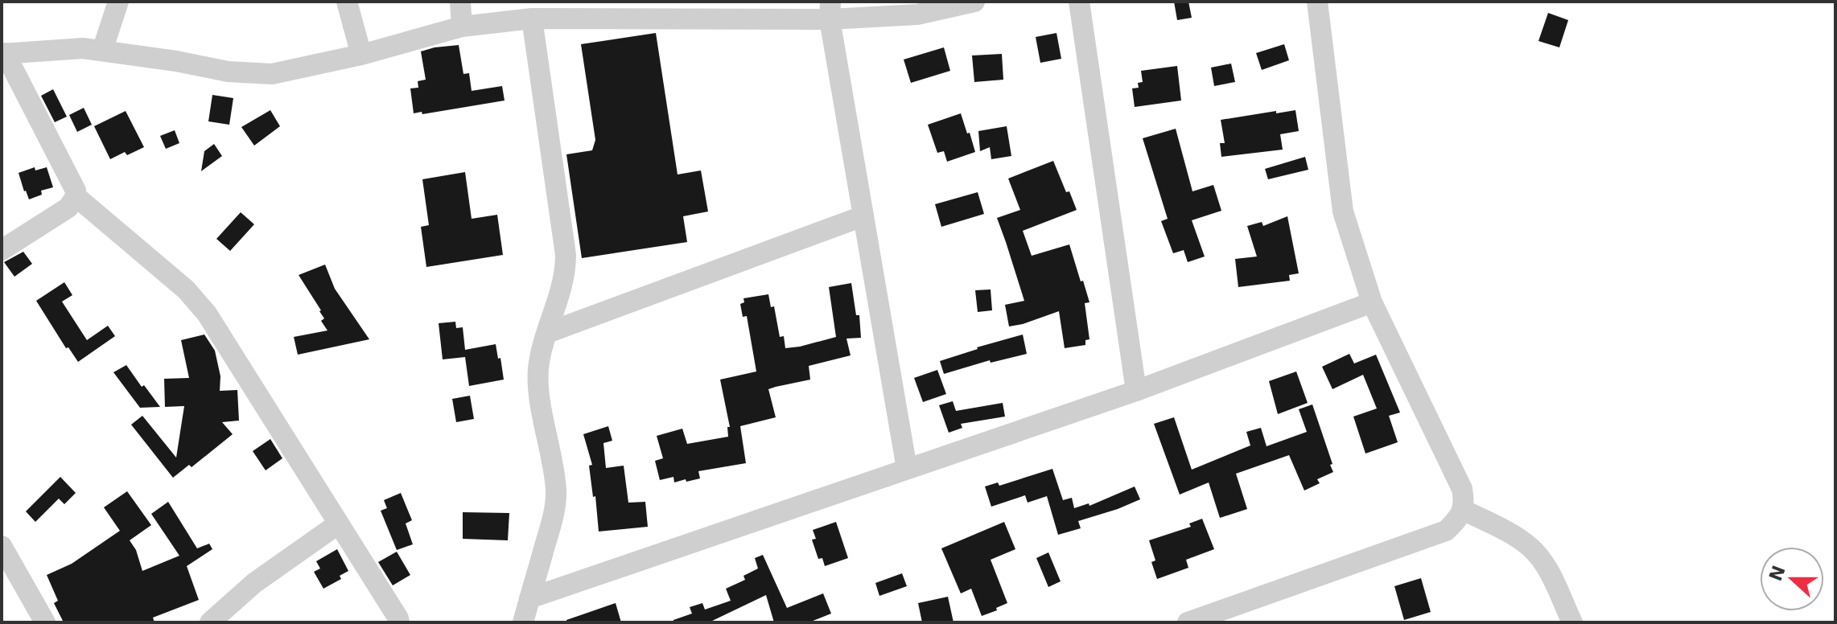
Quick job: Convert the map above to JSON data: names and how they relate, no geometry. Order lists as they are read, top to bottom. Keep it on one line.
{"north":"left"}
